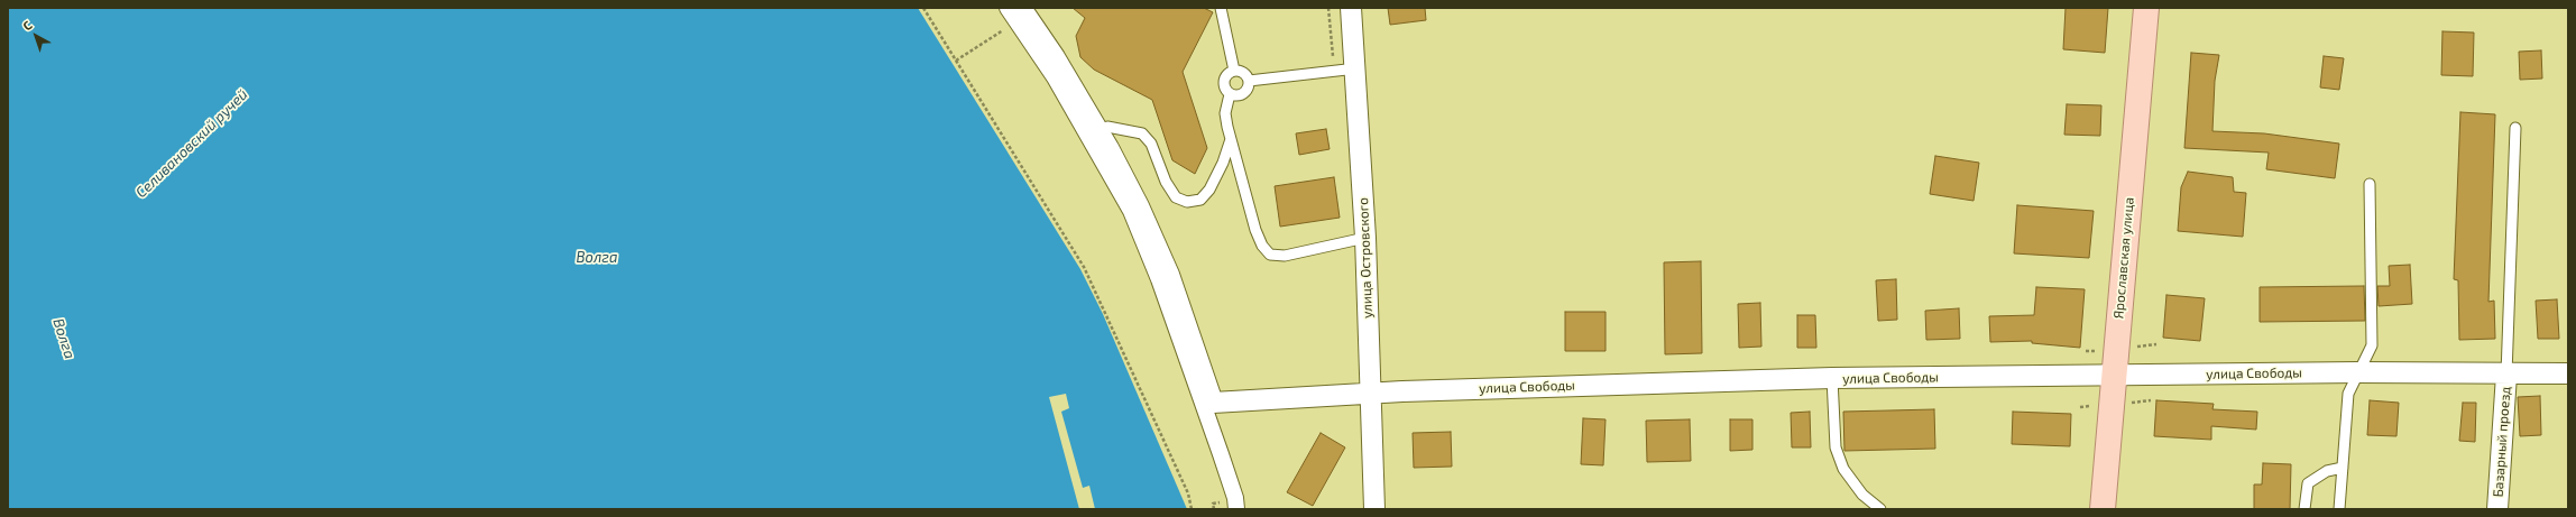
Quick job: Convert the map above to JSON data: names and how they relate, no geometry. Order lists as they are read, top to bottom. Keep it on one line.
{"streets":{"main road":["Ярославская улица"],"street":["улица Островского","улица Свободы","Базарный проезд"]},"crossings":[["улица Островского","улица Свободы"],["Ярославская улица","улица Свободы"],["улица Свободы","Базарный проезд"]],"water":["Селивановский ручей","Волга"],"north":"top left"}
